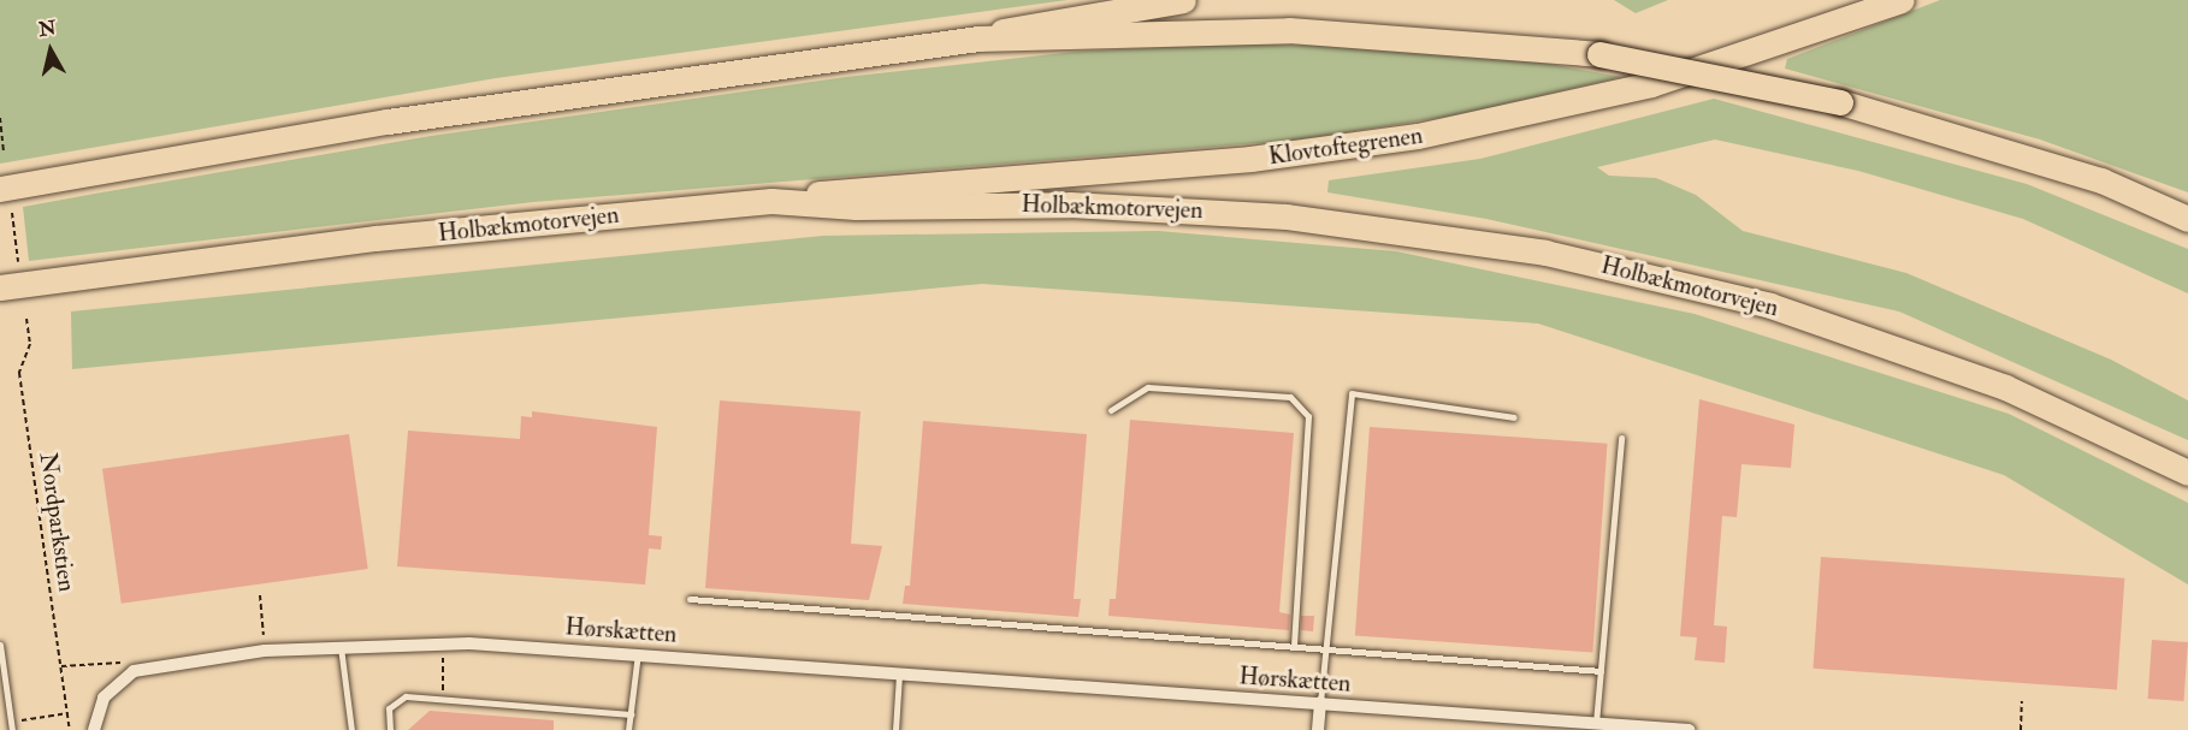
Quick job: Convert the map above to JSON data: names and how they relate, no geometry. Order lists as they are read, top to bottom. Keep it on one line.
{"streets":{"highway":["Klovtoftegrenen","Holbækmotorvejen"],"street":["Hørskætten"],"path":["Nordparkstien"]},"crossings":[["Klovtoftegrenen","Holbækmotorvejen"]],"north":"top"}
